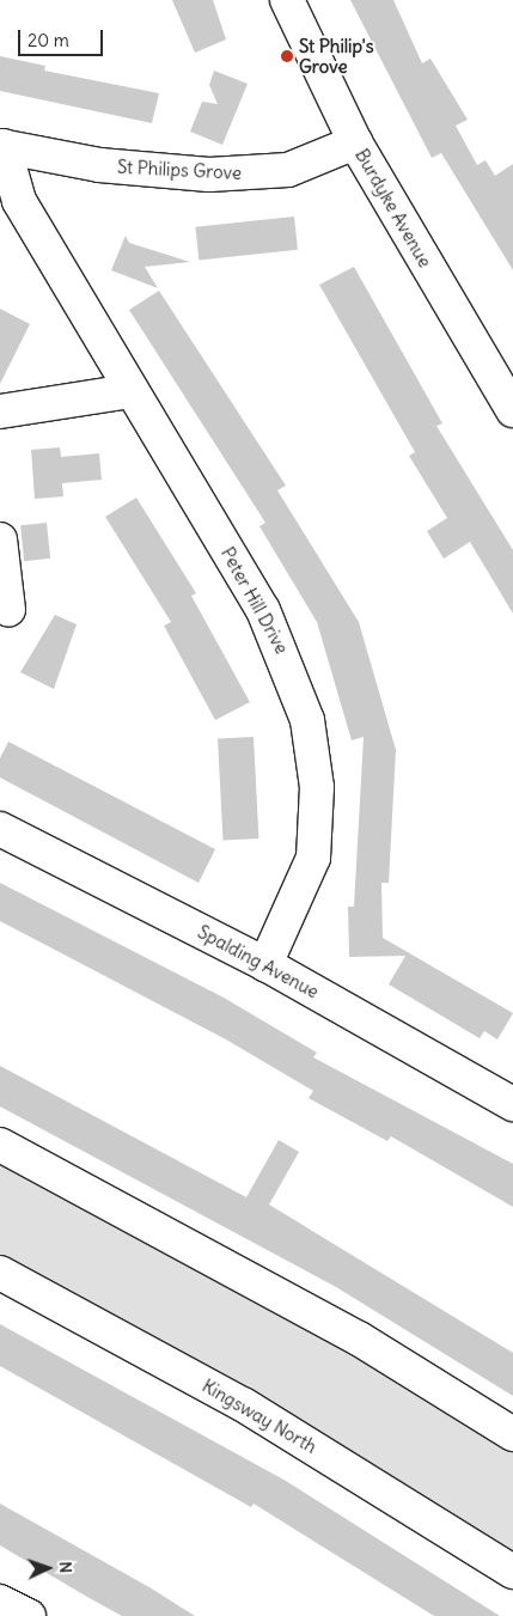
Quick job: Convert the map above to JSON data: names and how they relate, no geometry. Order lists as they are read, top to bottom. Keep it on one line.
{"streets":{"street":["St Philips Grove","Burdyke Avenue","Peter Hill Drive","Spalding Avenue","Kingsway North"]},"crossings":[["St Philips Grove","Burdyke Avenue"],["St Philips Grove","Peter Hill Drive"],["Peter Hill Drive","Spalding Avenue"]],"places":["St Philip's Grove"],"scale_bar":"20 m","north":"right"}
